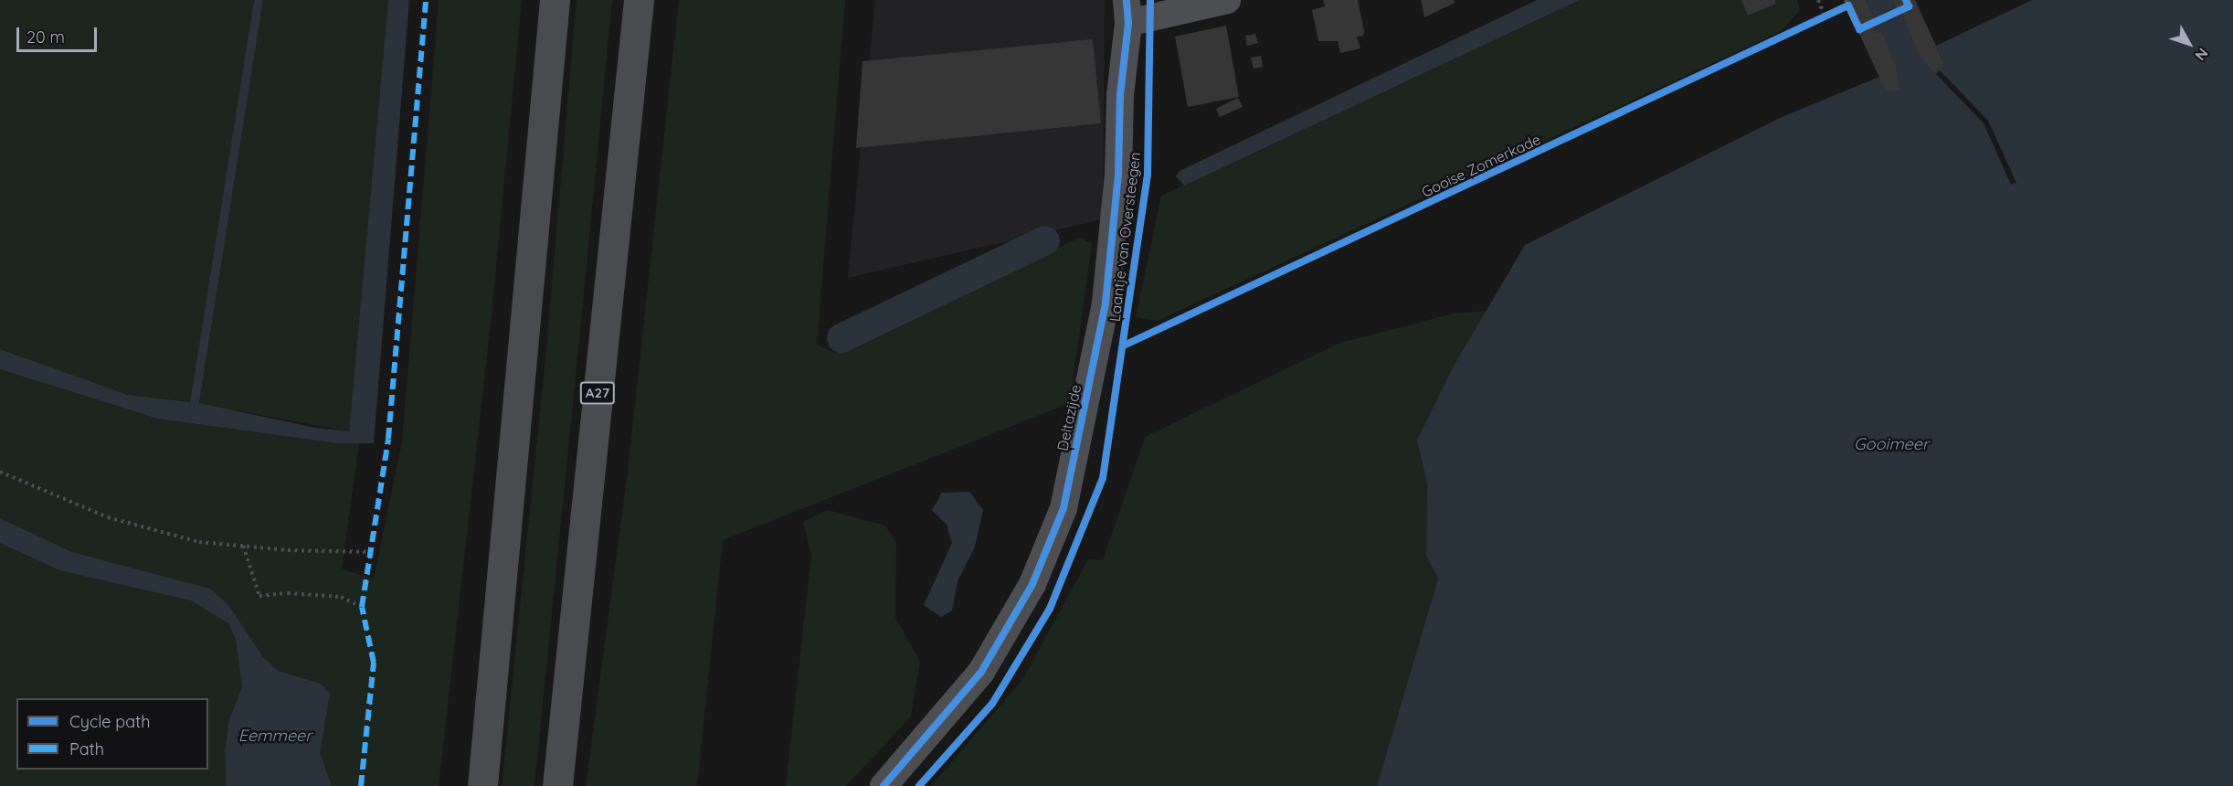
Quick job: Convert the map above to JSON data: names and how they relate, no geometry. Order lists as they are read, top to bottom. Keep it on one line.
{"streets":{"highway":["A27"],"street":["Deltazijde"],"cycle path":["Gooise Zomerkade","Laantje van Oversteegen"]},"water":["Gooimeer","Eemmeer"],"legend":["Cycle path","Path"],"scale_bar":"20 m","north":"bottom right"}
